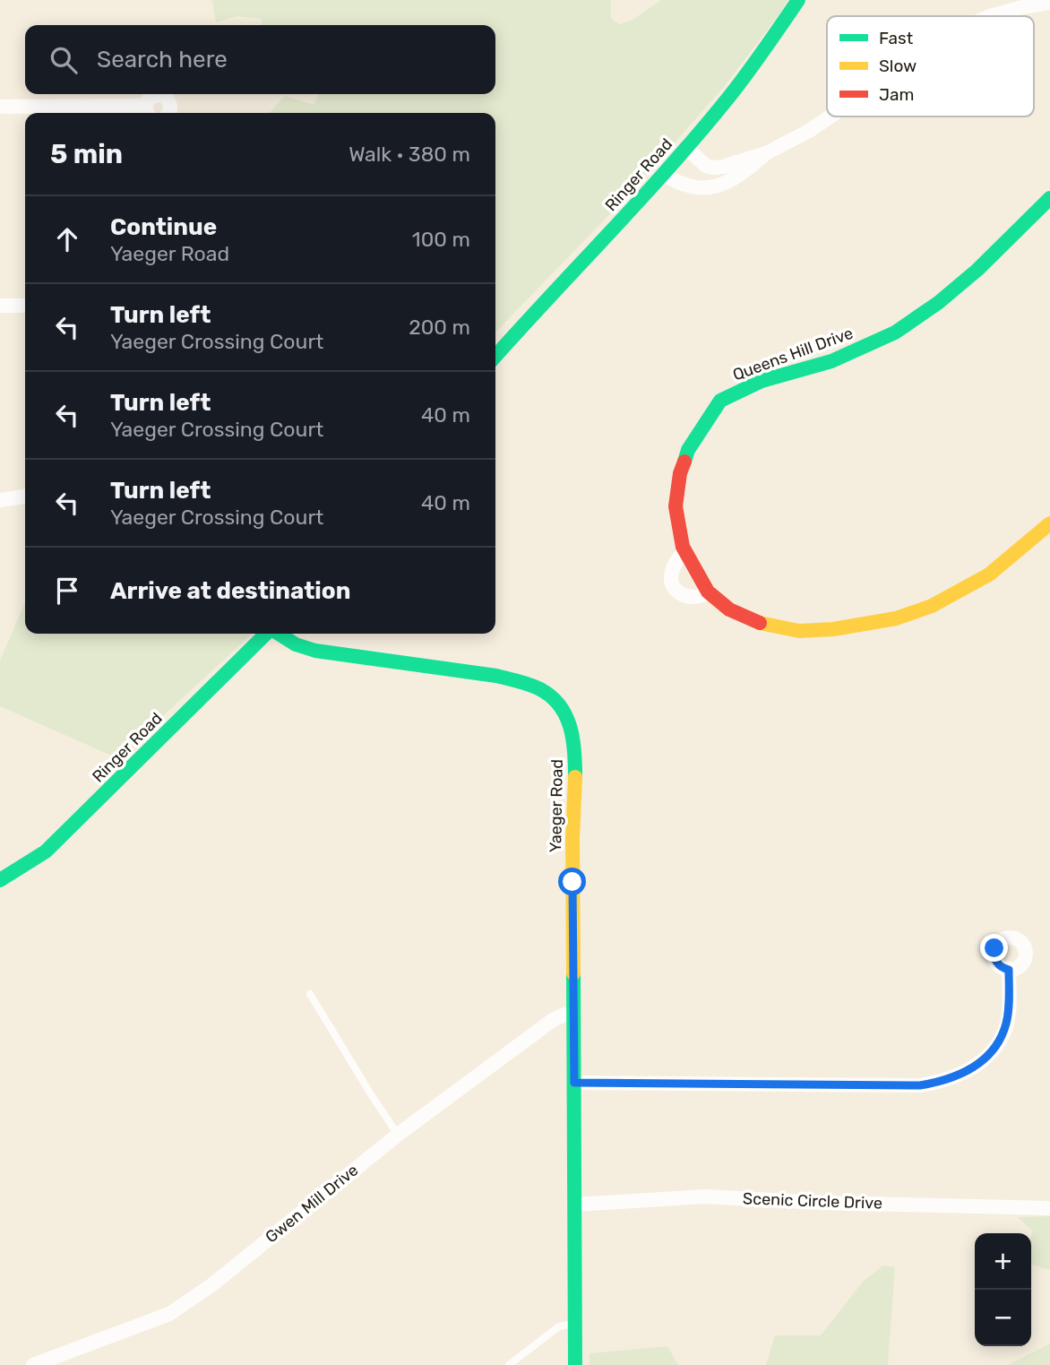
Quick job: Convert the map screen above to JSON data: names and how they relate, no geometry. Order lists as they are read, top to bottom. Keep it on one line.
{"streets":{"street":["Ringer Road","Queens Hill Drive","Yaeger Road","Scenic Circle Drive","Gwen Mill Drive"]},"crossings":[["Yaeger Road","Scenic Circle Drive"],["Yaeger Road","Gwen Mill Drive"]],"legend":["Fast","Slow","Jam"],"page":{"search":"Search here","heading":["5 min","Walk · 380 m"],"list":[["Continue","Yaeger Road","100 m"],["Turn left","Yaeger Crossing Court","200 m"],["Turn left","Yaeger Crossing Court","40 m"],["Turn left","Yaeger Crossing Court","40 m"],"Arrive at destination"],"map_buttons":["+","−"]}}
